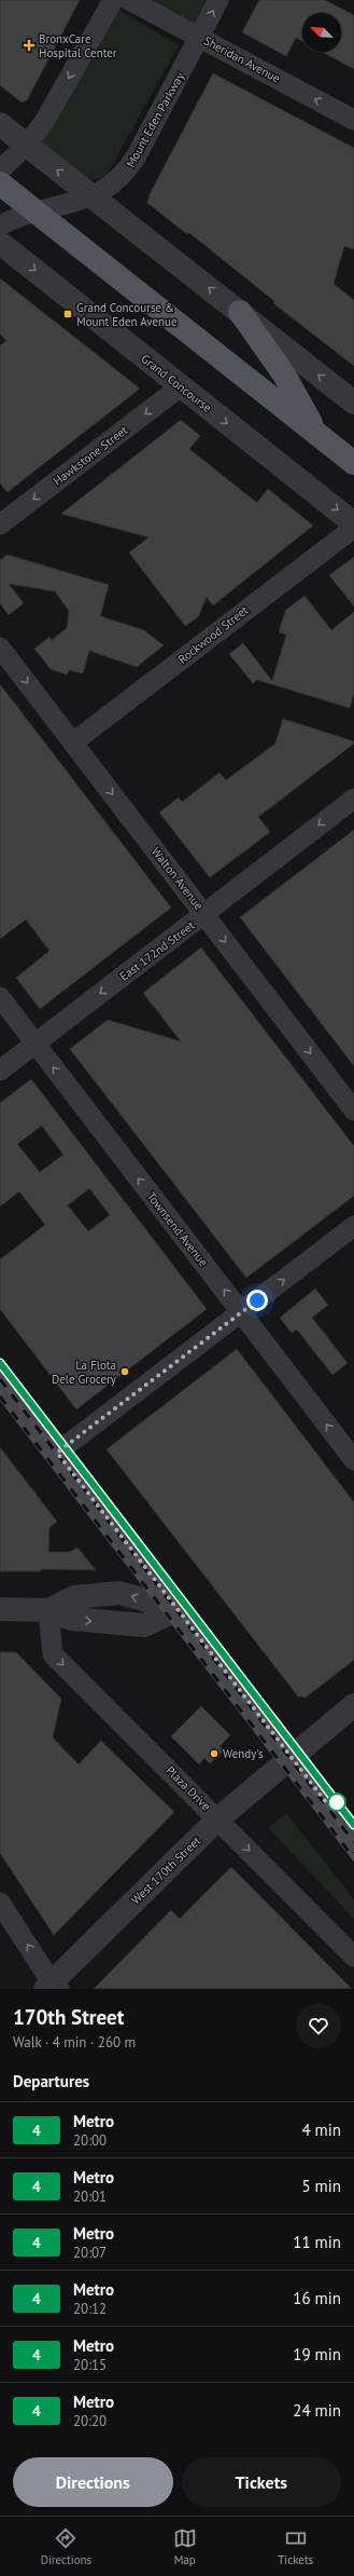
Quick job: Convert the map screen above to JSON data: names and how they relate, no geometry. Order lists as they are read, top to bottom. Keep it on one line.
{"streets":{"street":["Sheridan Avenue","Mount Eden Parkway","Grand Concourse","Hawkstone Street","Rockwood Street","Walton Avenue","East 172nd Street","Townsend Avenue","Plaza Drive","West 170th Street"]},"crossings":[["Sheridan Avenue","Mount Eden Parkway"],["Grand Concourse","Hawkstone Street"],["Rockwood Street","Walton Avenue"],["Walton Avenue","East 172nd Street"],["East 172nd Street","Townsend Avenue"],["Plaza Drive","West 170th Street"]],"one_way":["Sheridan Avenue","Hawkstone Street","Walton Avenue","East 172nd Street","Townsend Avenue","Plaza Drive"],"places":{"health":["BronxCare Hospital Center"],"transit":["Grand Concourse & Mount Eden Avenue"],"other":["La Flota Dele Grocery","Wendy's"]},"lines":["metro line 4"],"north":"top left","page":{"heading":[["170th Street","Walk · 4 min · 260 m"],"Departures"],"list":[{"mark":"4","name":"Metro","note":"20:00","value":"4 min"},{"mark":"4","name":"Metro","note":"20:01","value":"5 min"},{"mark":"4","name":"Metro","note":"20:07","value":"11 min"},{"mark":"4","name":"Metro","note":"20:12","value":"16 min"},{"mark":"4","name":"Metro","note":"20:15","value":"19 min"},{"mark":"4","name":"Metro","note":"20:20","value":"24 min"}],"buttons":["Directions","Tickets"],"tabs":["Directions","Map","Tickets"]}}
